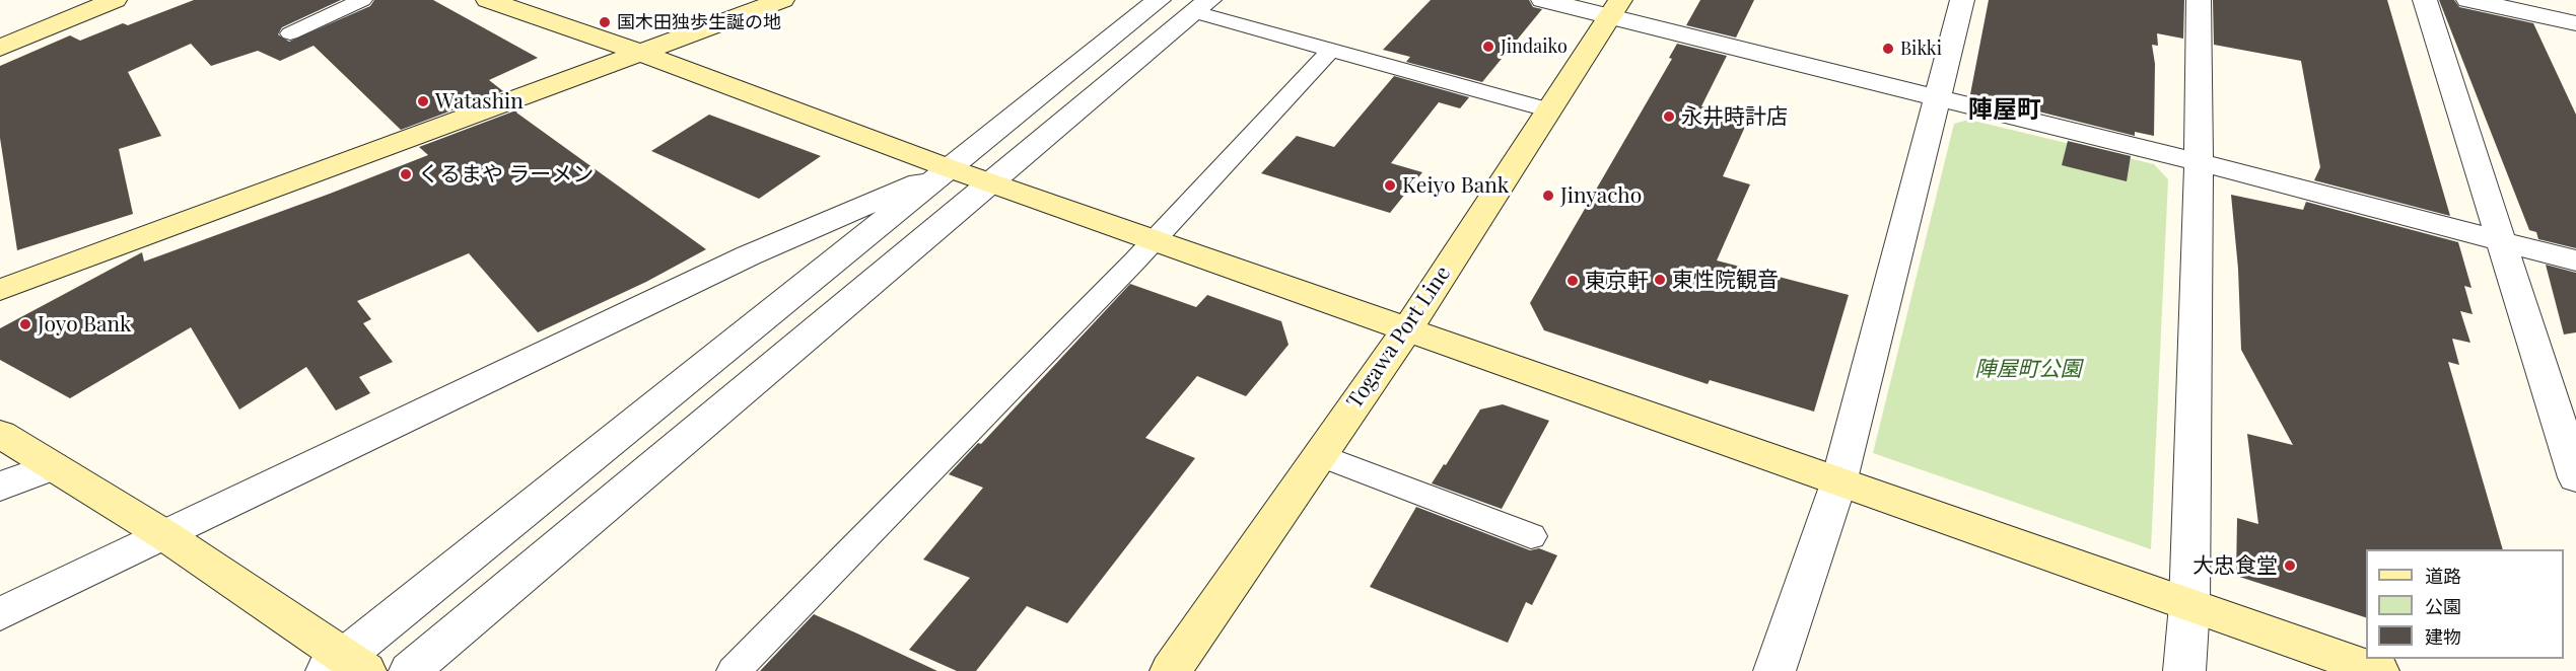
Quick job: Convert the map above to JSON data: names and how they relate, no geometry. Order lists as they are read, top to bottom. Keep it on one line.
{"streets":{"street":["Togawa Port Line"]},"districts":["陣屋町"],"parks":["陣屋町公園"],"places":["国木田独歩生誕の地","Jindaiko","Bikki","Watashin","永井時計店","くるまや ラーメン","Keiyo Bank","Jinyacho","東性院観音","東京軒","Joyo Bank","大忠食堂"],"legend":["道路","公園","建物"]}
